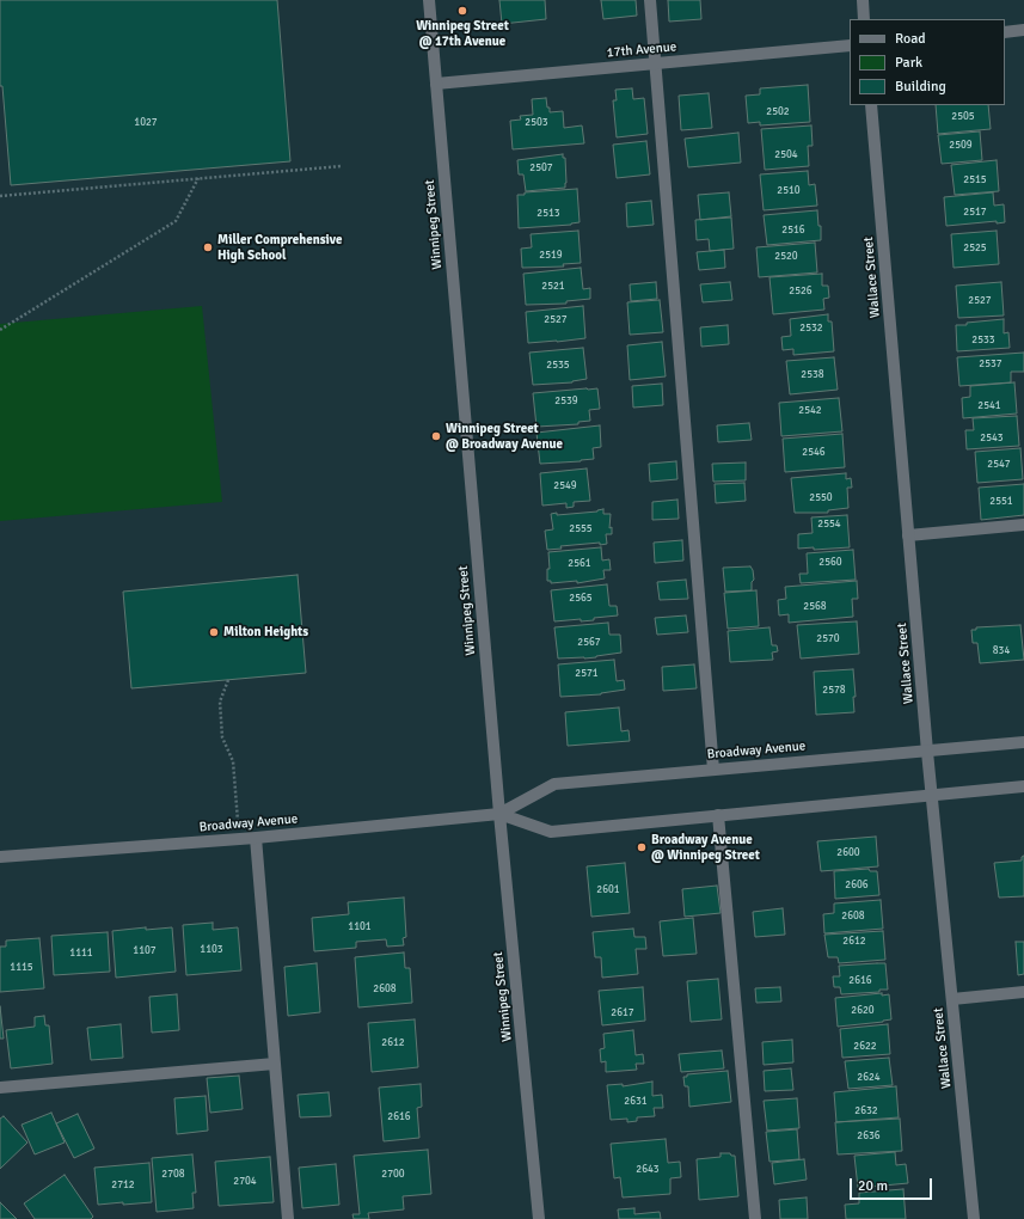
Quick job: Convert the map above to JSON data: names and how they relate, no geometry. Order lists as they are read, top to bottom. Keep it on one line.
{"streets":{"street":["17th Avenue","Winnipeg Street","Wallace Street","Broadway Avenue"]},"crossings":[["17th Avenue","Winnipeg Street"],["Winnipeg Street","Broadway Avenue"],["Wallace Street","Broadway Avenue"]],"places":["Winnipeg Street @ 17th Avenue","Miller Comprehensive High School","Winnipeg Street @ Broadway Avenue","Milton Heights","Broadway Avenue @ Winnipeg Street"],"house_numbers":["2502","2505","1027","2503","2509","2504","2507","2515","2510","2517","2513","2516","2525","2519","2520","2521","2526","2527","2527","2532","2533","2537","2535","2538","2539","2541","2542","2543","2546","2547","2549","2550","2551","2554","2555","2560","2561","2565","2568","2570","2567","834","2571","2578","2600","2606","2601","2608","1101","2612","1103","1107","1111","1115","2616","2608","2620","2617","2612","2622","2624","2631","2632","2616","2636","2643","2708","2700","2704","2712"],"legend":["Road","Park","Building"],"scale_bar":"20 m"}
